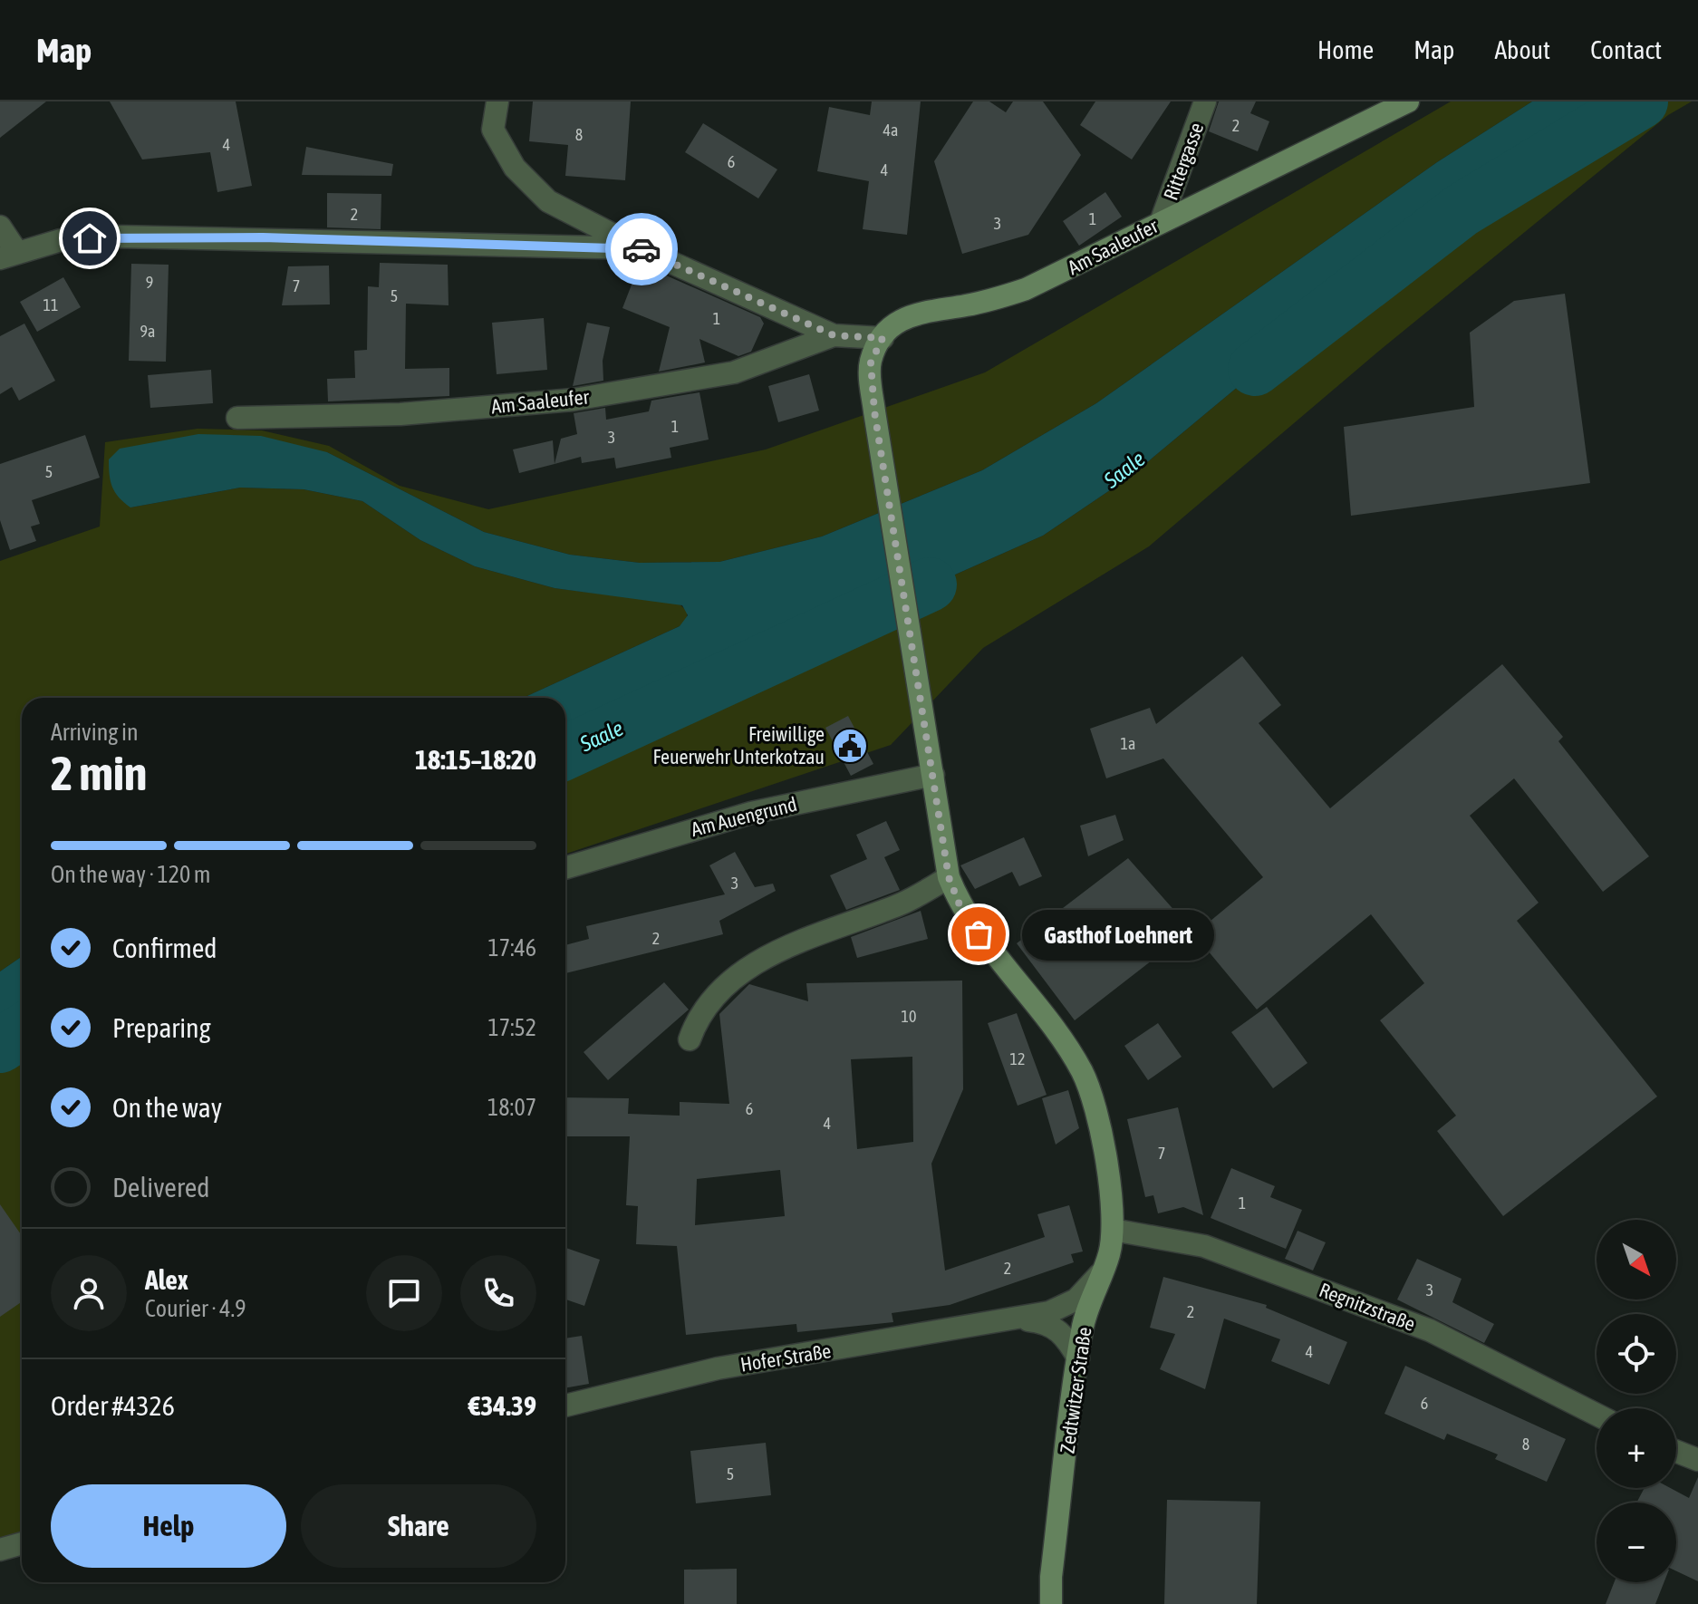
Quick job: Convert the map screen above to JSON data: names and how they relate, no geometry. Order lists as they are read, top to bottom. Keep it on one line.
{"streets":{"street":["Rittergasse","Am Saaleufer","Am Auengrund","Regnitzstraße","Hofer Straße","Zedtwitzer Straße"]},"crossings":[["Rittergasse","Am Saaleufer"],["Am Saaleufer","Zedtwitzer Straße"],["Am Auengrund","Zedtwitzer Straße"],["Regnitzstraße","Zedtwitzer Straße"],["Hofer Straße","Zedtwitzer Straße"]],"water":["Saale"],"places":{"public building":["Freiwillige Feuerwehr Unterkotzau"],"other":["Gasthof Loehnert"]},"house_numbers":["2","4a","8","4","6","4","2","1","3","9","7","5","11","1","9a","1","3","5","1a","3","2","10","12","6","4","7","1","2","3","2","4","6","8","5"],"north":"bottom right","page":{"header":"Map","nav":["Home","Map","About","Contact"],"heading":["2 min","Arriving in","18:15–18:20"],"panel":["Alex","Courier · 4.9","Order #4326","€34.39"],"bar":"On the way · 120 m","list":[["Confirmed","17:46"],["Preparing","17:52"],["On the way","18:07"],"Delivered"],"bubble":"Gasthof Loehnert","map_buttons":["+","−"],"buttons":["Help","Share"]}}
